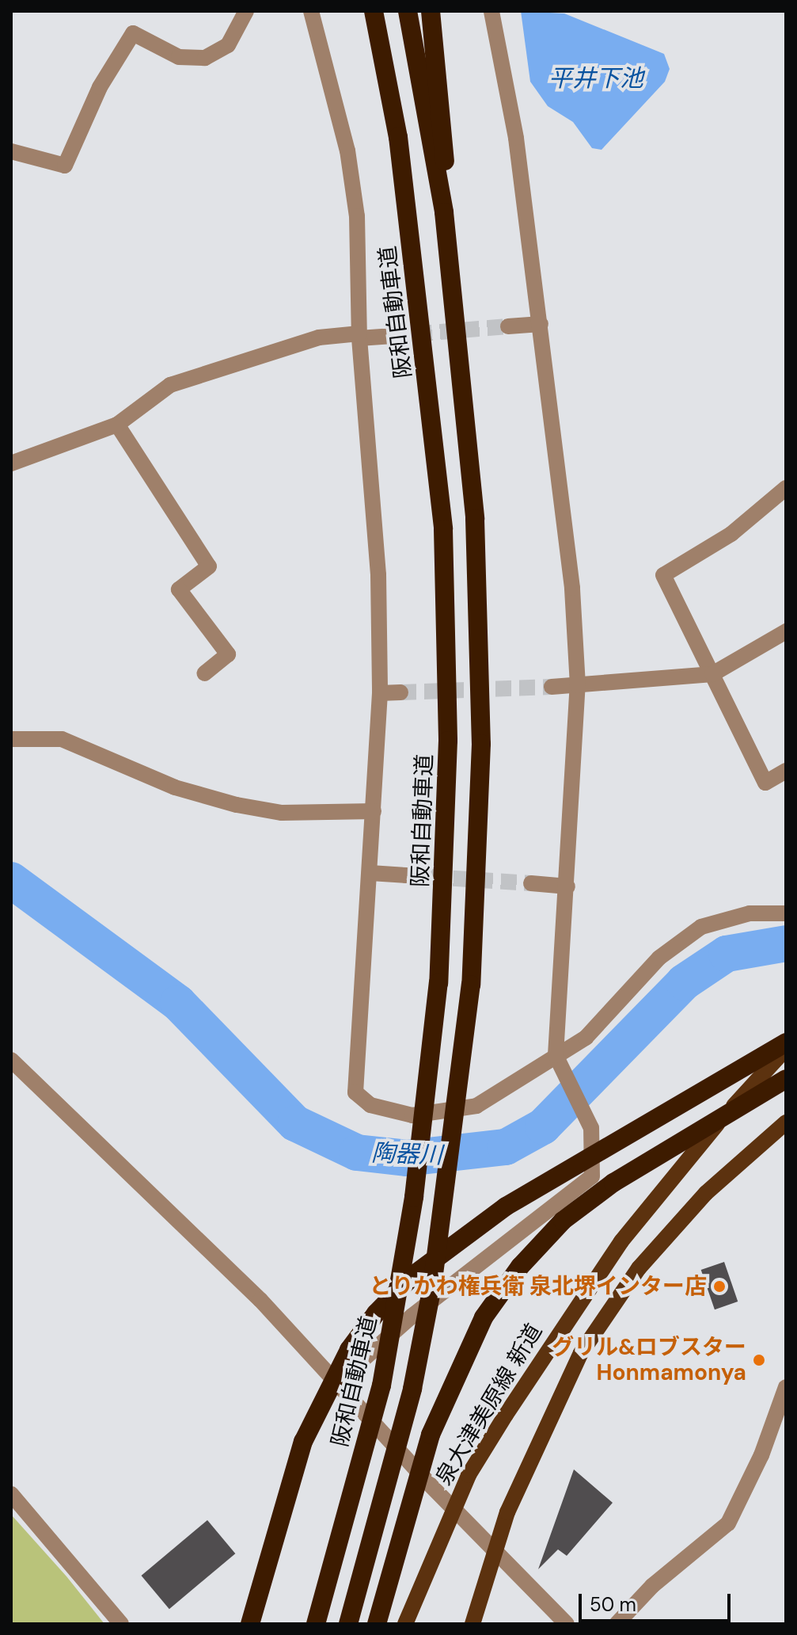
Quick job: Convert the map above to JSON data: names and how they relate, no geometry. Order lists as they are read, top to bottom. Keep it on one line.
{"streets":{"highway":["阪和自動車道"],"main road":["泉大津美原線 新道"]},"water":["平井下池","陶器川"],"places":["とりかわ権兵衛 泉北堺インター店","グリル&ロブスター Honmamonya"],"scale_bar":"50 m"}
